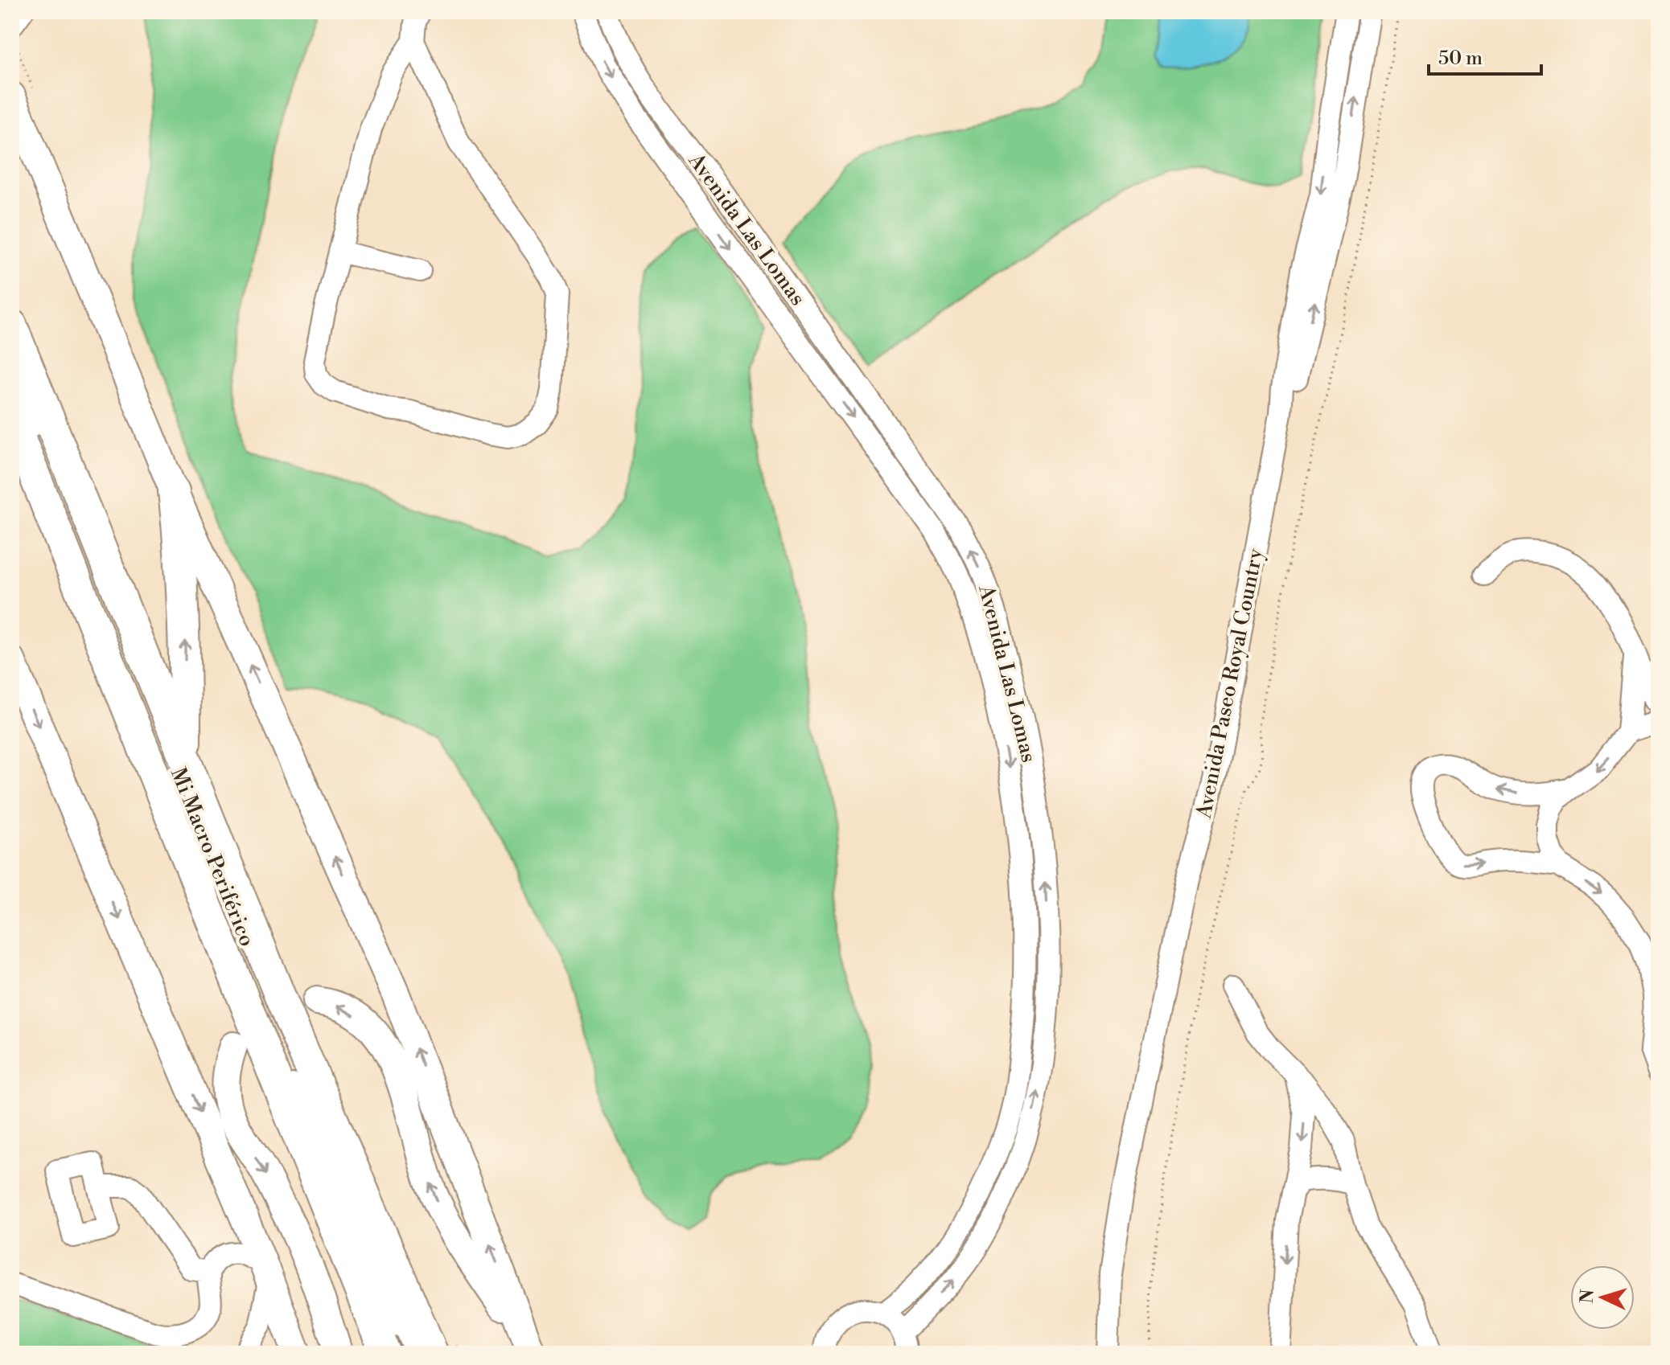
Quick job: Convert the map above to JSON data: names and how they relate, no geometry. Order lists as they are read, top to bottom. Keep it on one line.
{"streets":{"street":["Avenida Las Lomas","Avenida Paseo Royal Country","Mi Macro Periférico"]},"scale_bar":"50 m","north":"left"}
